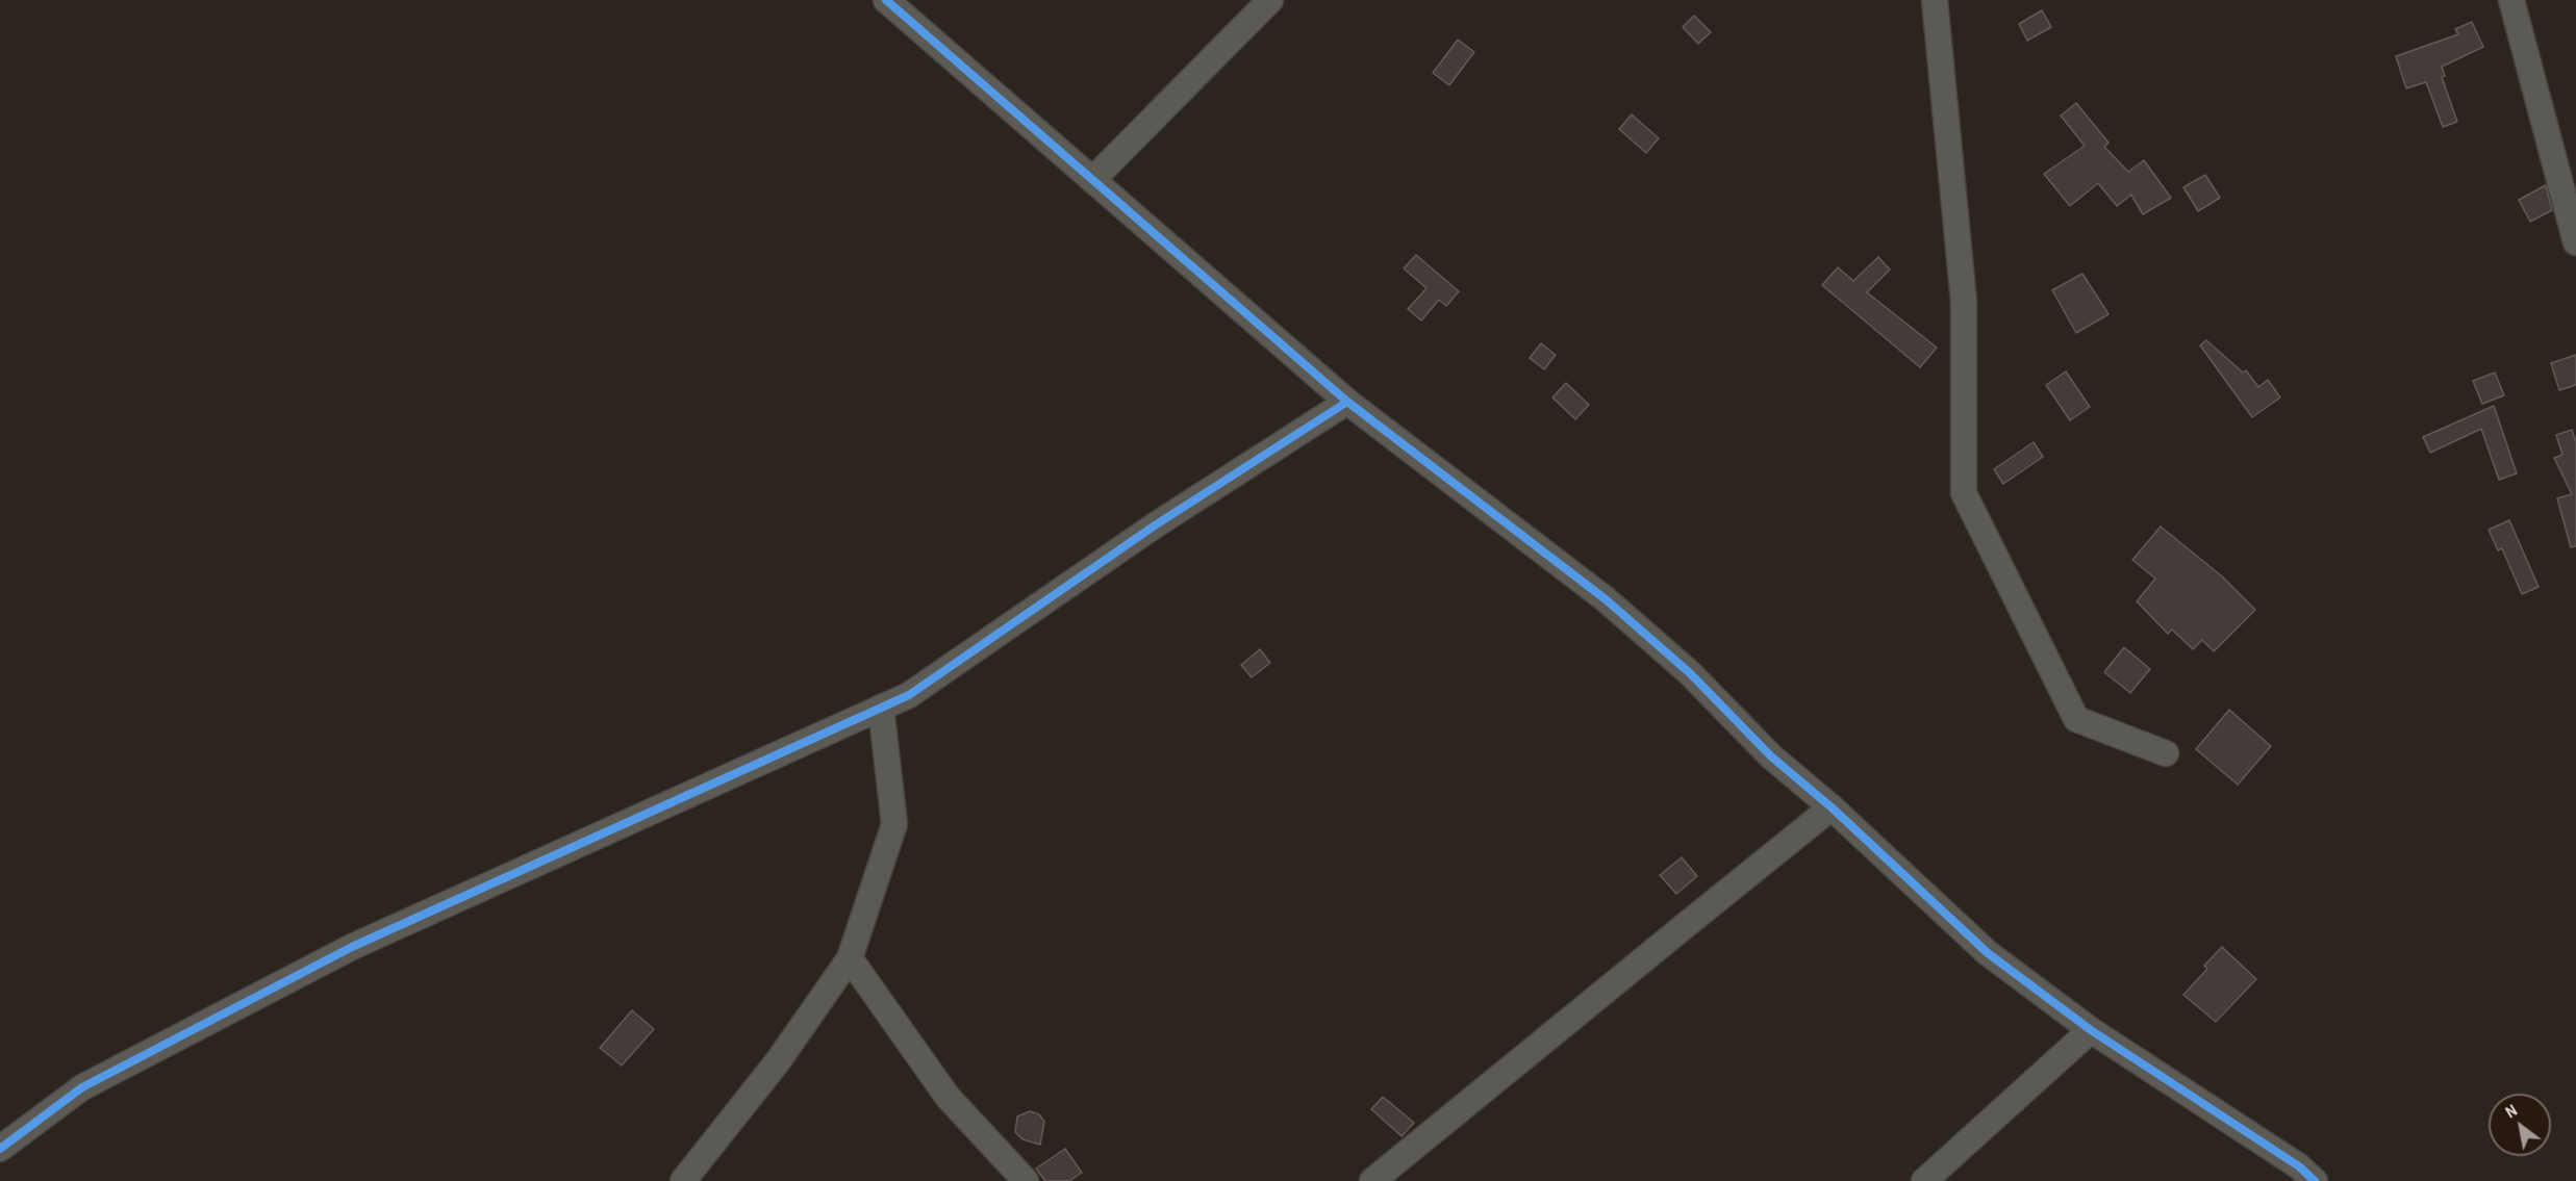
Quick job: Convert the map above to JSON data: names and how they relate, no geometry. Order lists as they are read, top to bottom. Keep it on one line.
{"north":"top left"}
